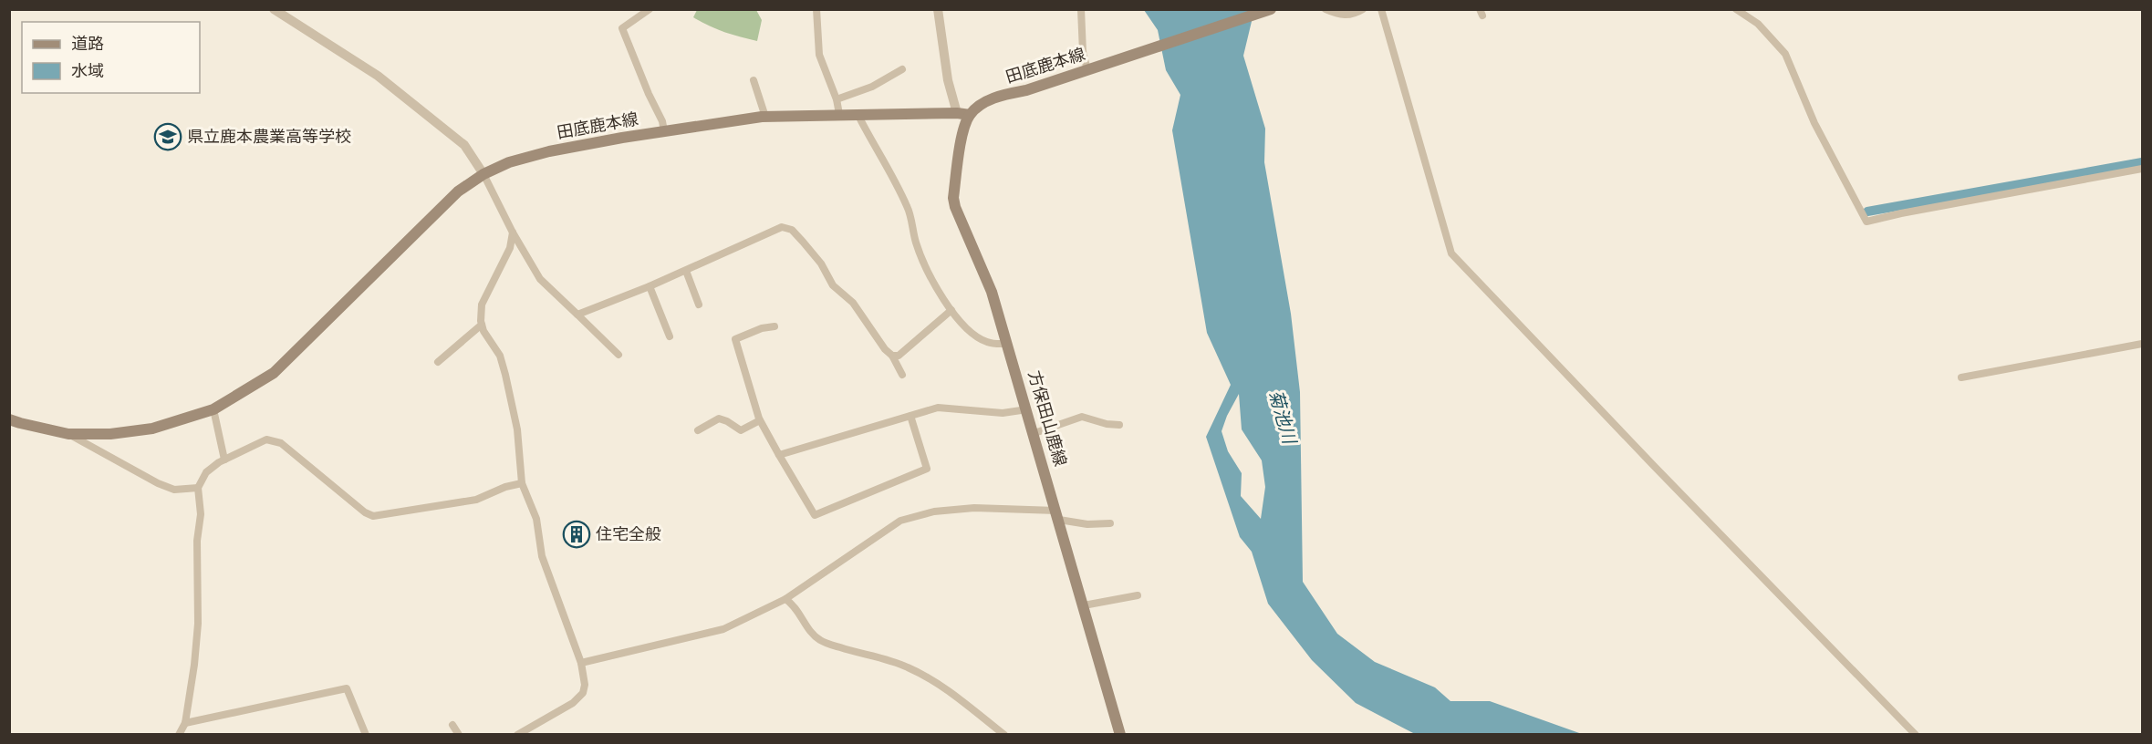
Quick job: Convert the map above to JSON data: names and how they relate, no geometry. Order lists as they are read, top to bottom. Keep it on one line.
{"streets":{"main road":["田底鹿本線","方保田山鹿線"]},"crossings":[["田底鹿本線","方保田山鹿線"]],"water":["菊池川"],"places":{"school or university":["県立鹿本農業高等学校"],"building":["住宅全般"]},"legend":["道路","水域"]}
